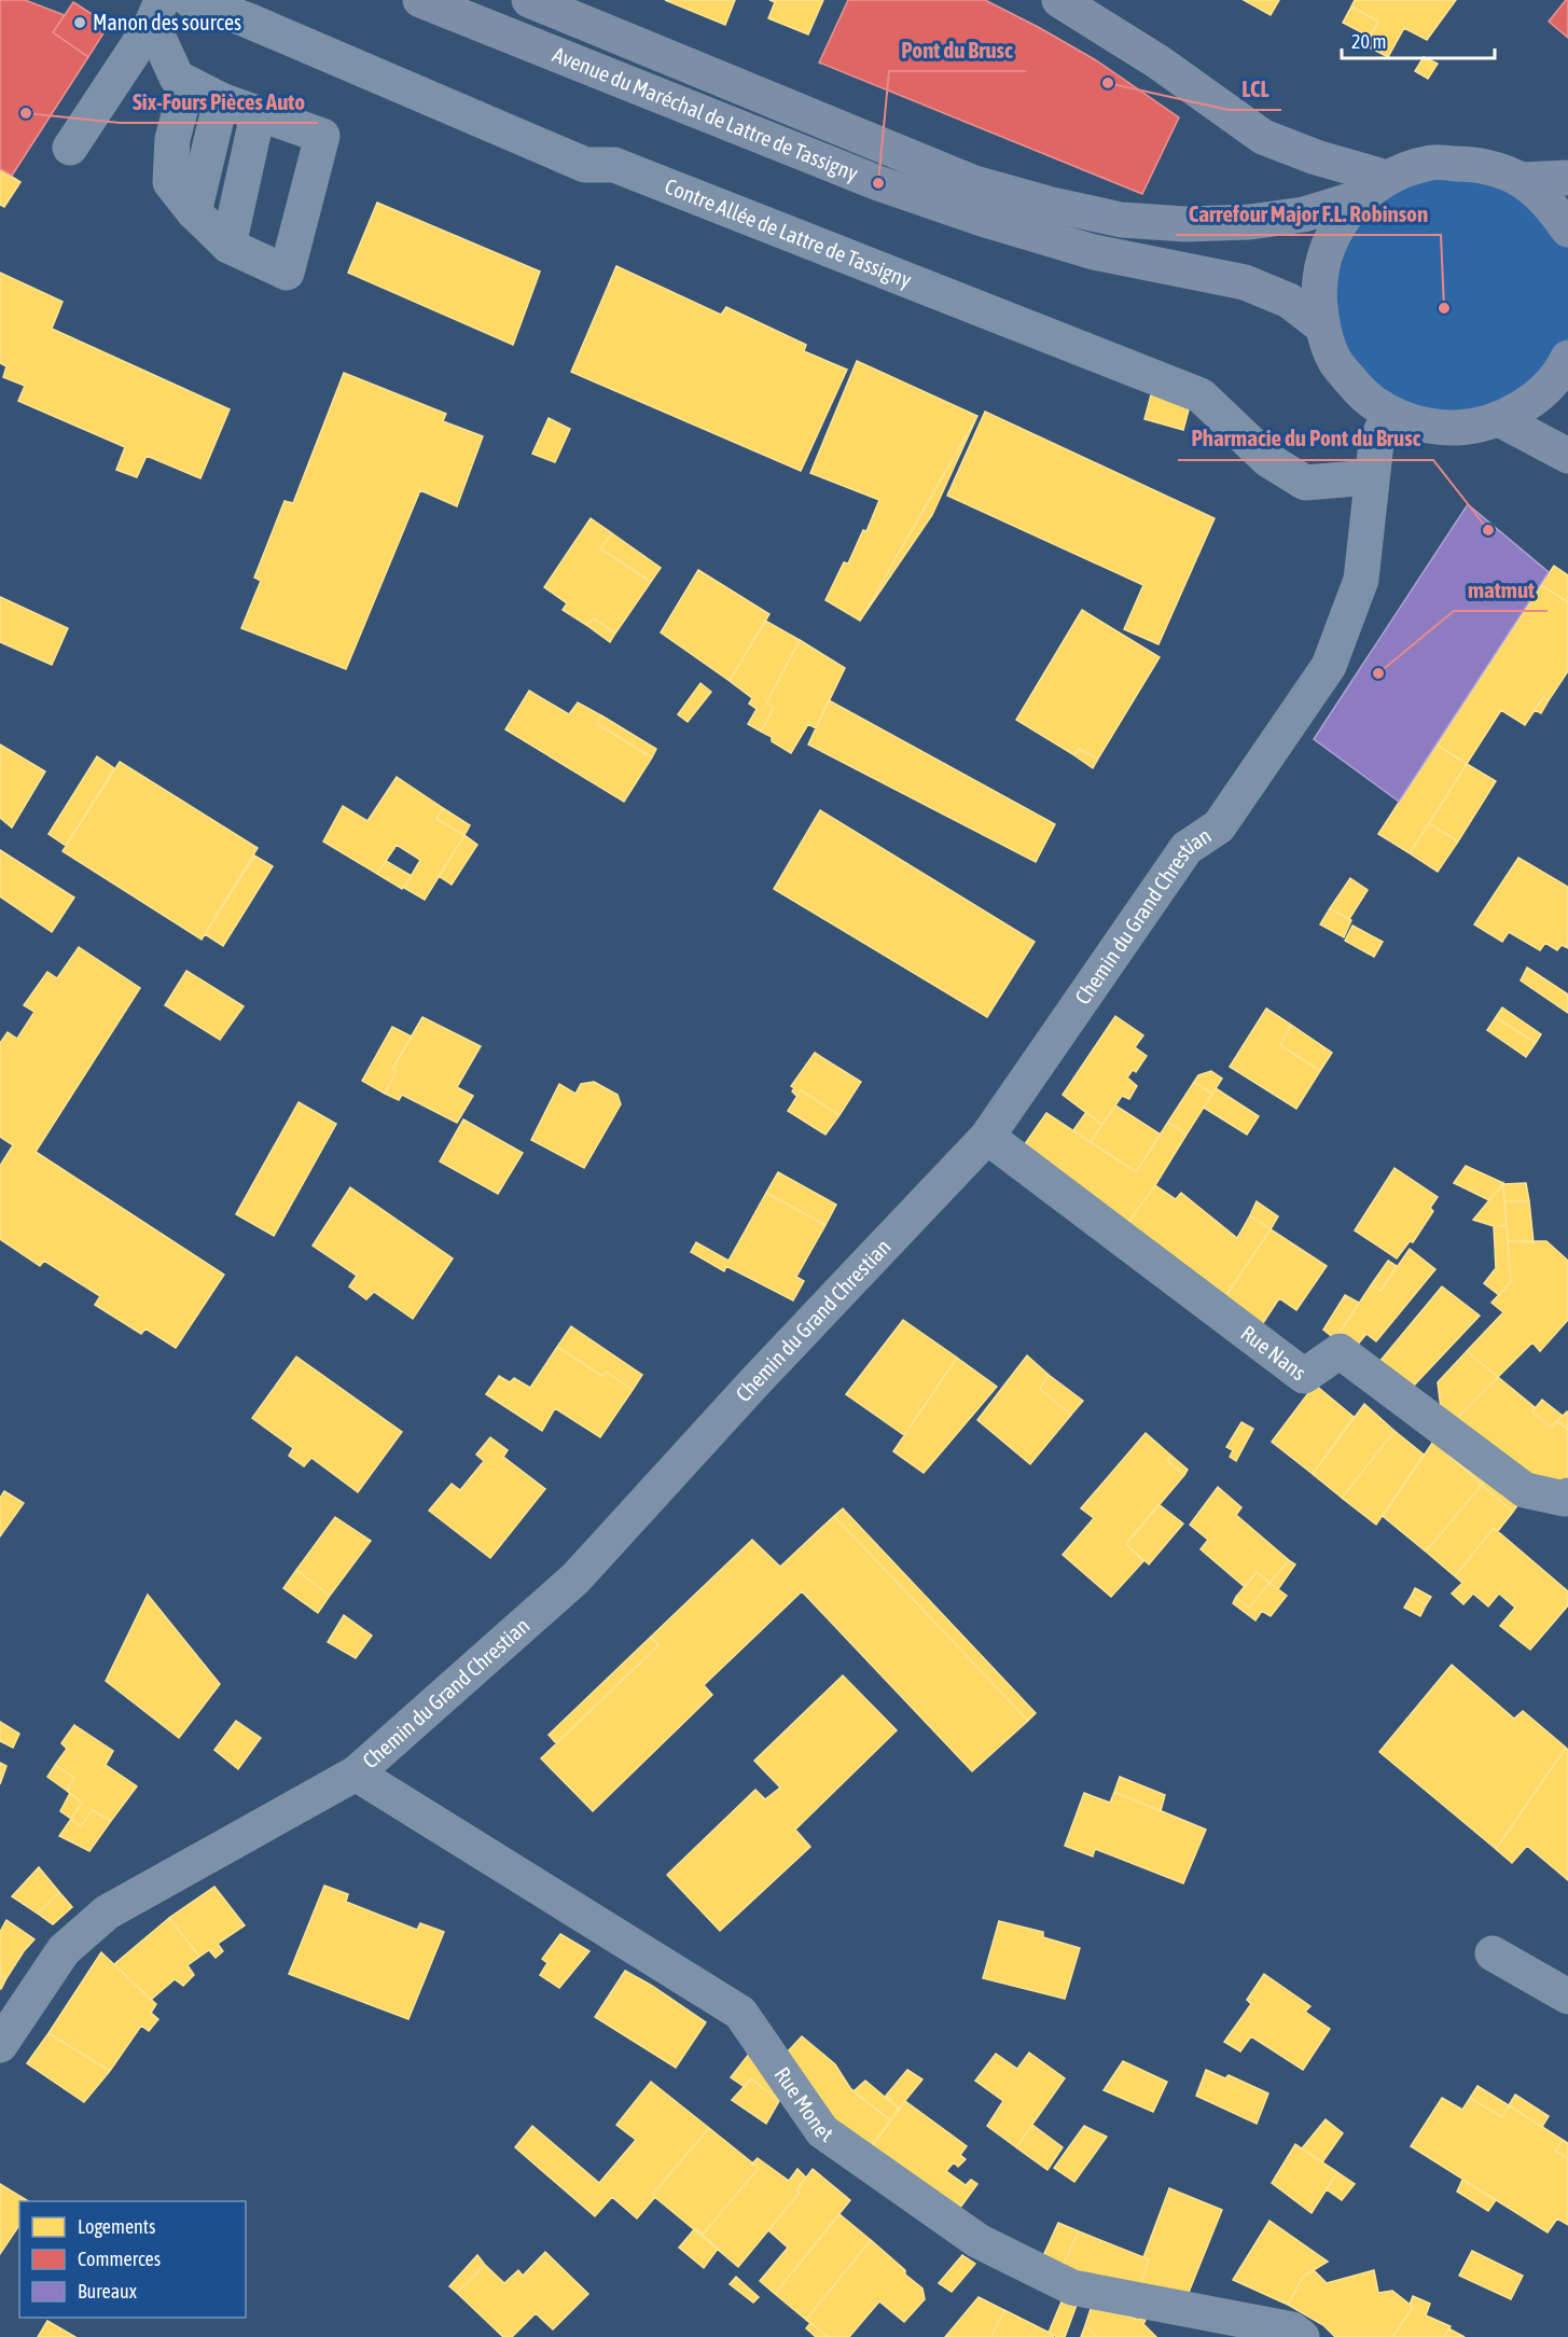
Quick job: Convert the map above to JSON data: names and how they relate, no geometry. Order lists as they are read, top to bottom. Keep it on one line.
{"streets":{"main road":["Avenue du Maréchal de Lattre de Tassigny"],"street":["Contre Allée de Lattre de Tassigny","Chemin du Grand Chrestian","Rue Nans","Rue Monet"]},"crossings":[["Contre Allée de Lattre de Tassigny","Chemin du Grand Chrestian"],["Chemin du Grand Chrestian","Rue Nans"],["Chemin du Grand Chrestian","Rue Monet"]],"places":["Manon des sources","LCL","Six-Fours Pièces Auto","Pont du Brusc","Carrefour Major F.L. Robinson","Pharmacie du Pont du Brusc","matmut"],"legend":["Logements","Commerces","Bureaux"],"scale_bar":"20 m"}
